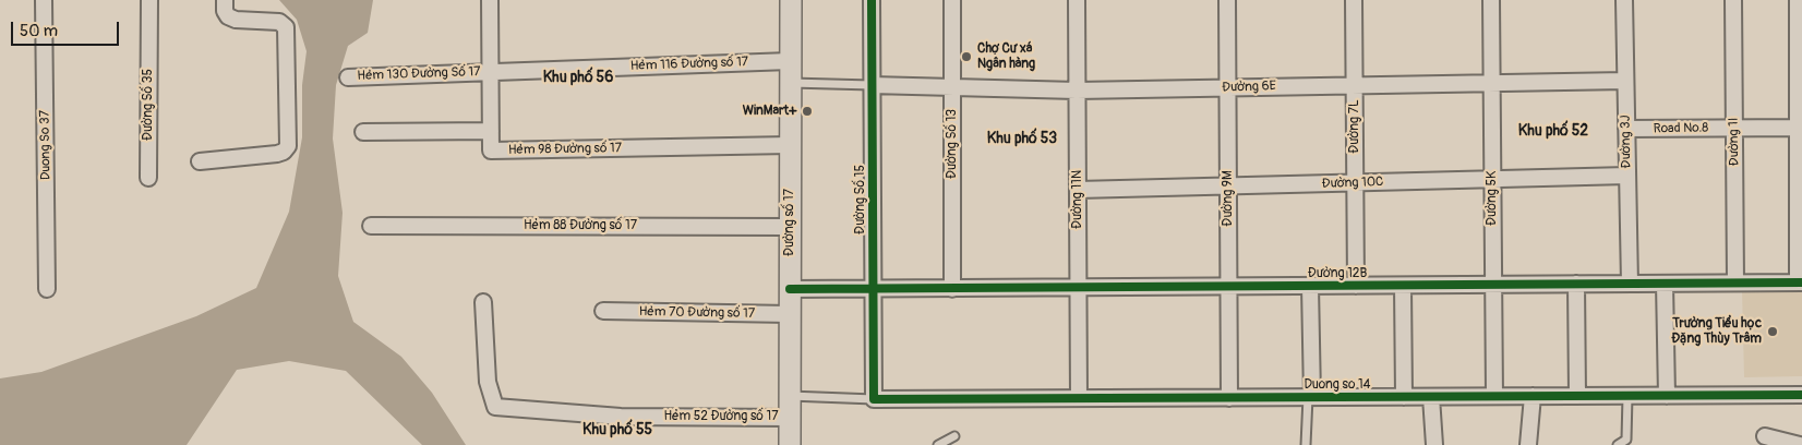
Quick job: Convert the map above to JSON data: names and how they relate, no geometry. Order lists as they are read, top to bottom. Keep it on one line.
{"streets":{"street":["Hẻm 116 Đường số 17","Hẻm 130 Đường Số 17","Đường 6E","Đường Số 35","Đường 7L","Road No.8","Đường 3J","Đường 1I","Đường Số 13","Duong So 37","Hẻm 98 Đường số 17","Đường 10C","Đường 9M","Đường 5K","Đường Số 15","Đường 11N","Đường số 17","Hẻm 88 Đường số 17","Đường 12B","Hẻm 70 Đường số 17","Duong so 14","Hẻm 52 Đường số 17"]},"crossings":[["Hẻm 116 Đường số 17","Hẻm 130 Đường Số 17"],["Hẻm 116 Đường số 17","Hẻm 98 Đường số 17"],["Hẻm 116 Đường số 17","Đường số 17"],["Hẻm 130 Đường Số 17","Hẻm 98 Đường số 17"],["Đường 6E","Đường 7L"],["Đường 6E","Đường 3J"],["Đường 6E","Đường Số 13"],["Đường 6E","Đường 9M"],["Đường 6E","Đường 5K"],["Đường 6E","Đường Số 15"],["Đường 6E","Đường 11N"],["Đường 7L","Đường 10C"],["Đường 7L","Đường 12B"],["Road No.8","Đường 3J"],["Road No.8","Đường 1I"],["Đường 3J","Đường 10C"],["Đường 3J","Đường 12B"],["Đường 1I","Đường 12B"],["Đường Số 13","Đường 12B"],["Hẻm 98 Đường số 17","Đường số 17"],["Đường 10C","Đường 9M"],["Đường 10C","Đường 5K"],["Đường 10C","Đường 11N"],["Đường 9M","Đường 12B"],["Đường 9M","Duong so 14"],["Đường 5K","Đường 12B"],["Đường 5K","Duong so 14"],["Đường Số 15","Đường 12B"],["Đường Số 15","Duong so 14"],["Đường 11N","Đường 12B"],["Đường 11N","Duong so 14"],["Đường số 17","Hẻm 88 Đường số 17"],["Đường số 17","Đường 12B"],["Đường số 17","Hẻm 70 Đường số 17"],["Đường số 17","Duong so 14"],["Đường số 17","Hẻm 52 Đường số 17"]],"districts":["Khu phố 56","Khu phố 52","Khu phố 53","Khu phố 55"],"places":["Chợ Cư xá Ngân hàng","WinMart+","Trường Tiểu học Đặng Thùy Trâm"],"scale_bar":"50 m"}
